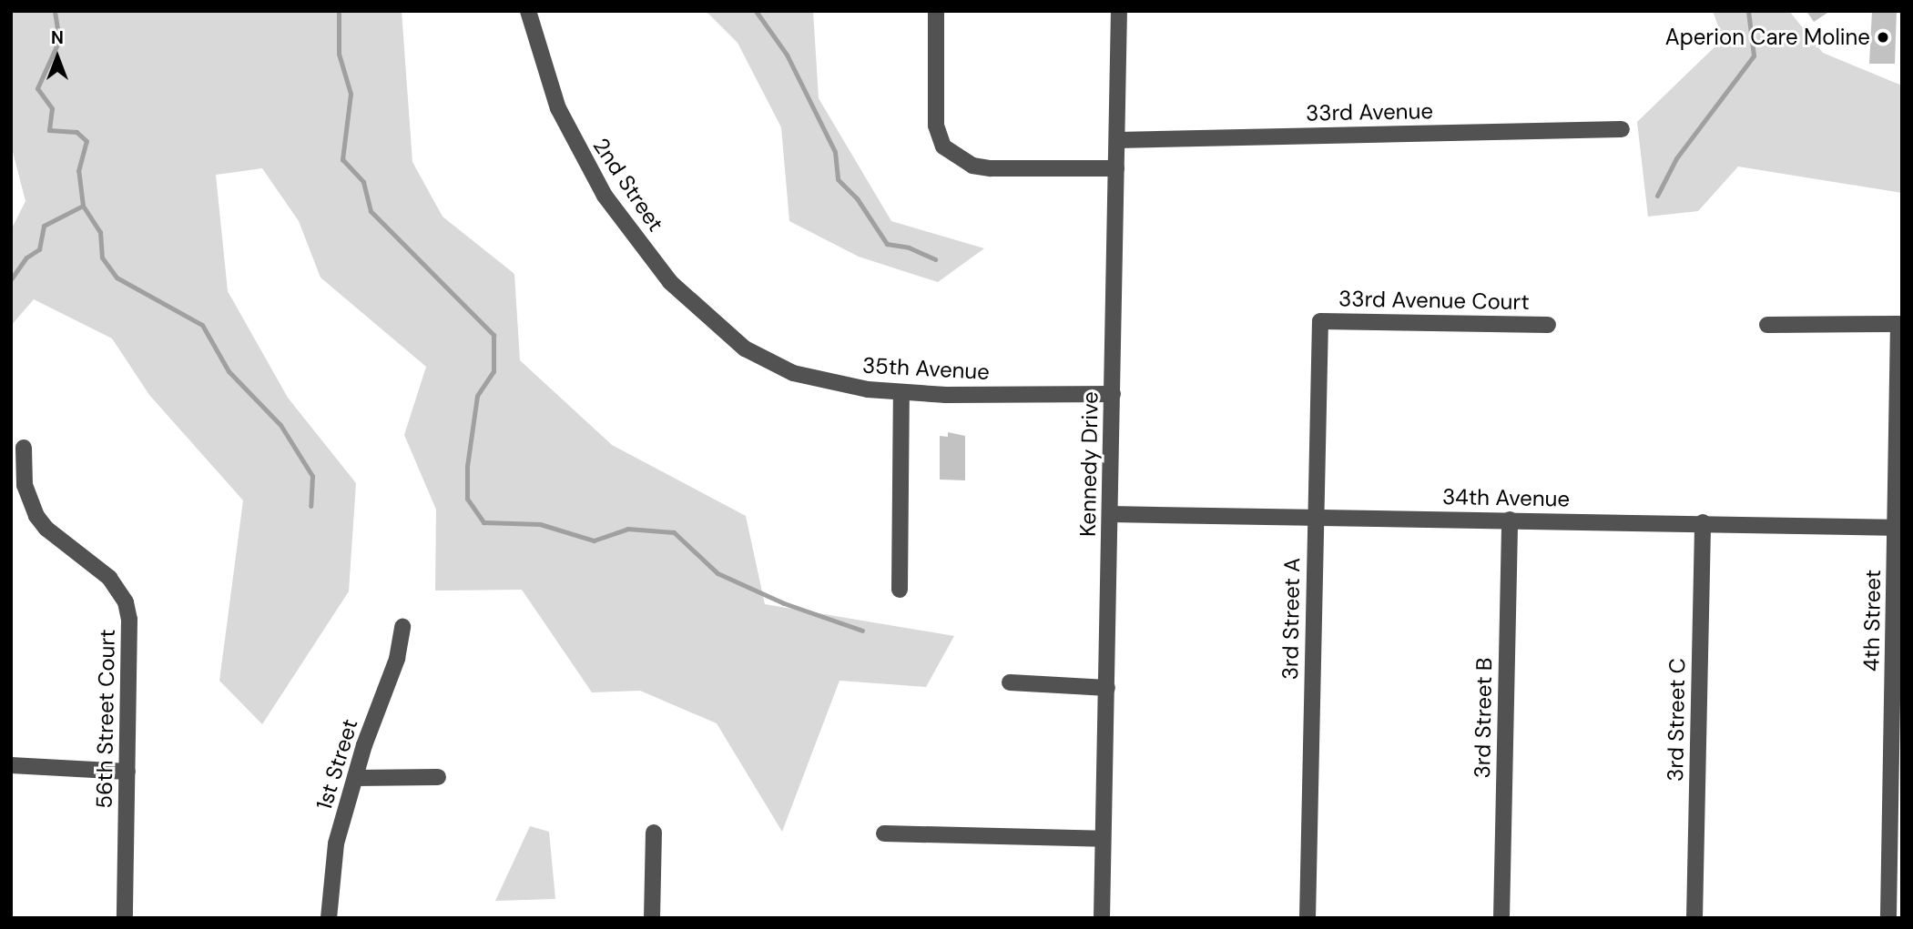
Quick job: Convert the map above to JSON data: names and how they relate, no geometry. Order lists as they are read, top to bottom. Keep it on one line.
{"streets":{"street":["33rd Avenue","2nd Street","33rd Avenue Court","35th Avenue","Kennedy Drive","34th Avenue","3rd Street A","4th Street","3rd Street B","56th Street Court","3rd Street C","1st Street"]},"crossings":[["33rd Avenue","Kennedy Drive"],["2nd Street","35th Avenue"],["33rd Avenue Court","3rd Street A"],["35th Avenue","Kennedy Drive"],["Kennedy Drive","34th Avenue"],["34th Avenue","3rd Street A"],["34th Avenue","4th Street"],["34th Avenue","3rd Street B"],["34th Avenue","3rd Street C"]],"places":["Aperion Care Moline"],"north":"top"}
